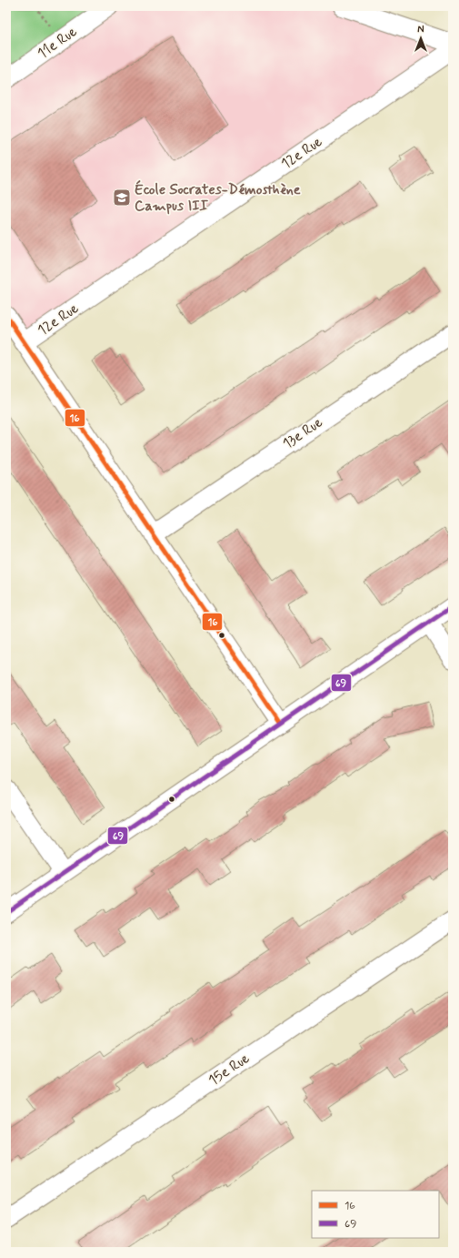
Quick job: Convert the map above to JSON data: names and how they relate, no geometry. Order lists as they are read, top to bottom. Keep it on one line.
{"streets":{"street":["11e Rue","12e Rue","13e Rue","15e Rue"]},"places":{"school or university":["École Socrates-Démosthène Campus III"]},"lines":["transit line 16","transit line 69"],"legend":["16","69"],"north":"top"}
